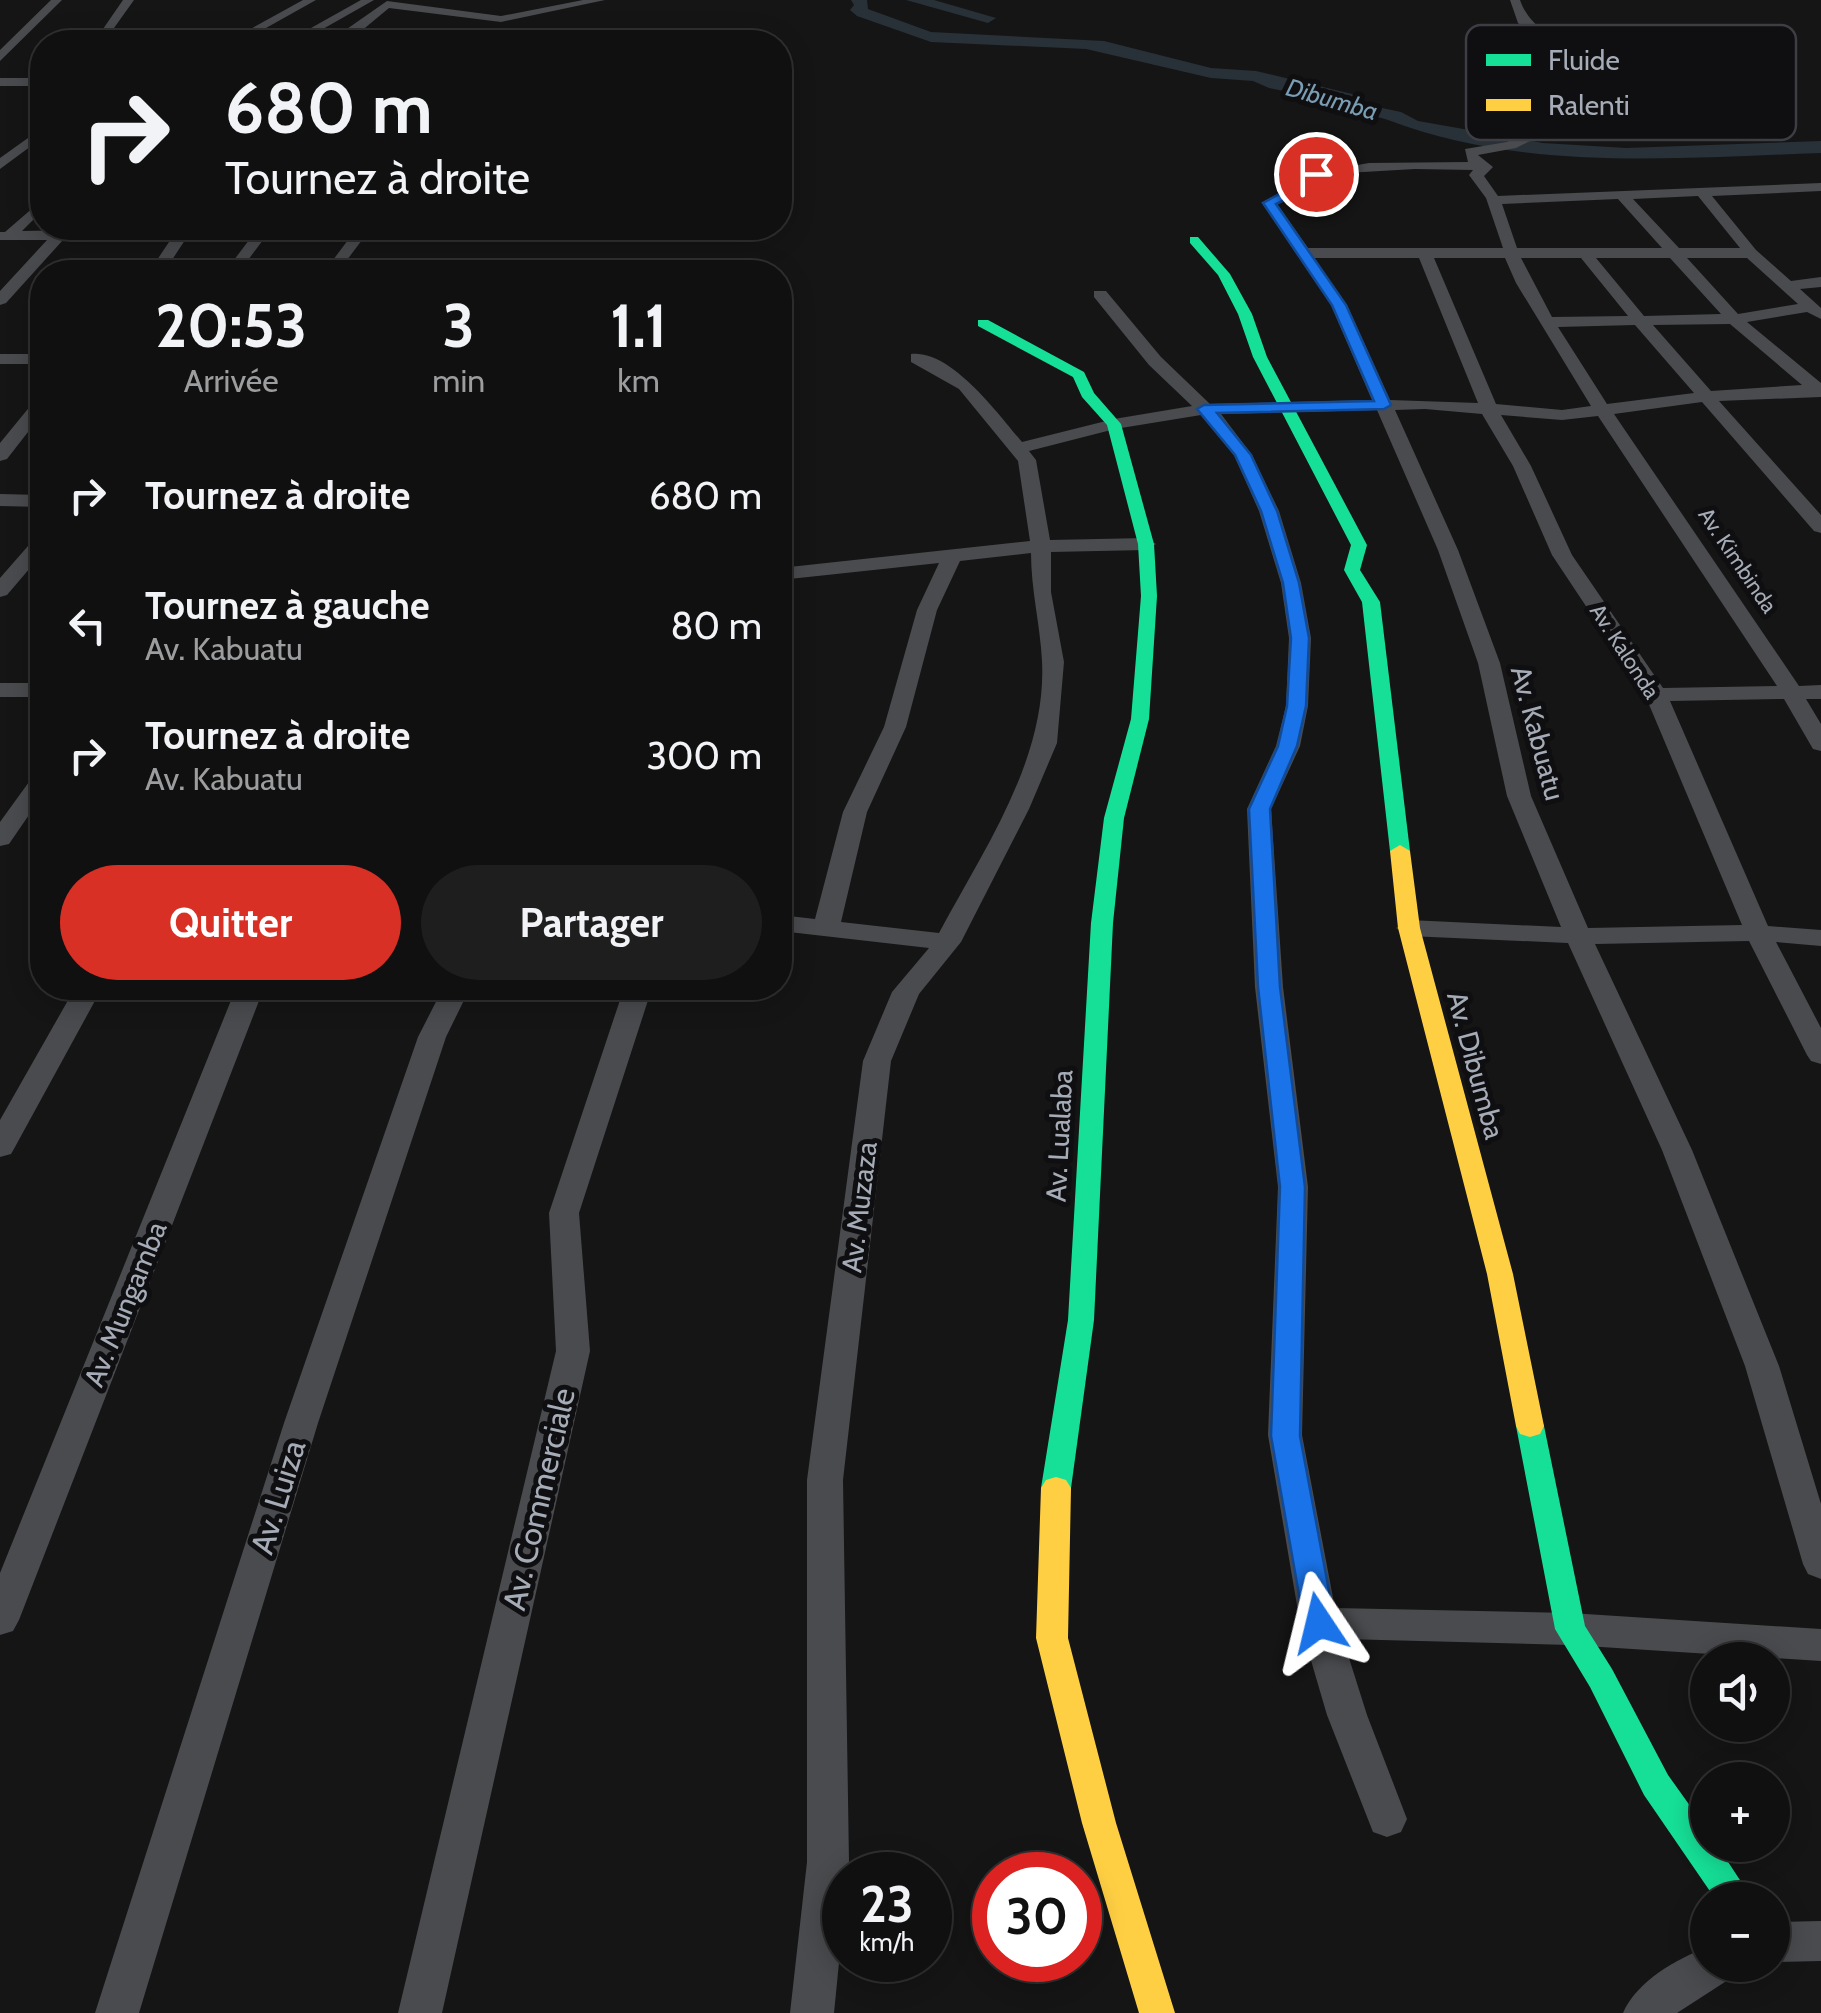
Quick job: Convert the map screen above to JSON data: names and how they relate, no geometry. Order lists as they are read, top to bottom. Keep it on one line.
{"streets":{"street":["Av. Kimbinda","Av. Kalonda","Av. Kabuatu","Av. Dibumba","Av. Lualaba","Av. Muzaza","Av. Mungamba","Av. Luiza","Av. Commerciale"]},"crossings":[["Av. Kimbinda","Av. Kabuatu"]],"water":["Dibumba"],"legend":["Fluide","Ralenti"],"page":{"turn":["680 m","Tournez à droite"],"eta":["20:53","Arrivée","3","min","1.1","km"],"list":[{"name":"Tournez à droite","value":"680 m"},{"name":"Tournez à gauche","note":"Av. Kabuatu","value":"80 m"},{"name":"Tournez à droite","note":"Av. Kabuatu","value":"300 m"}],"buttons":["Quitter","Partager"],"map_buttons":["+","−"],"speed":"23 km/h","limit":"30"}}
